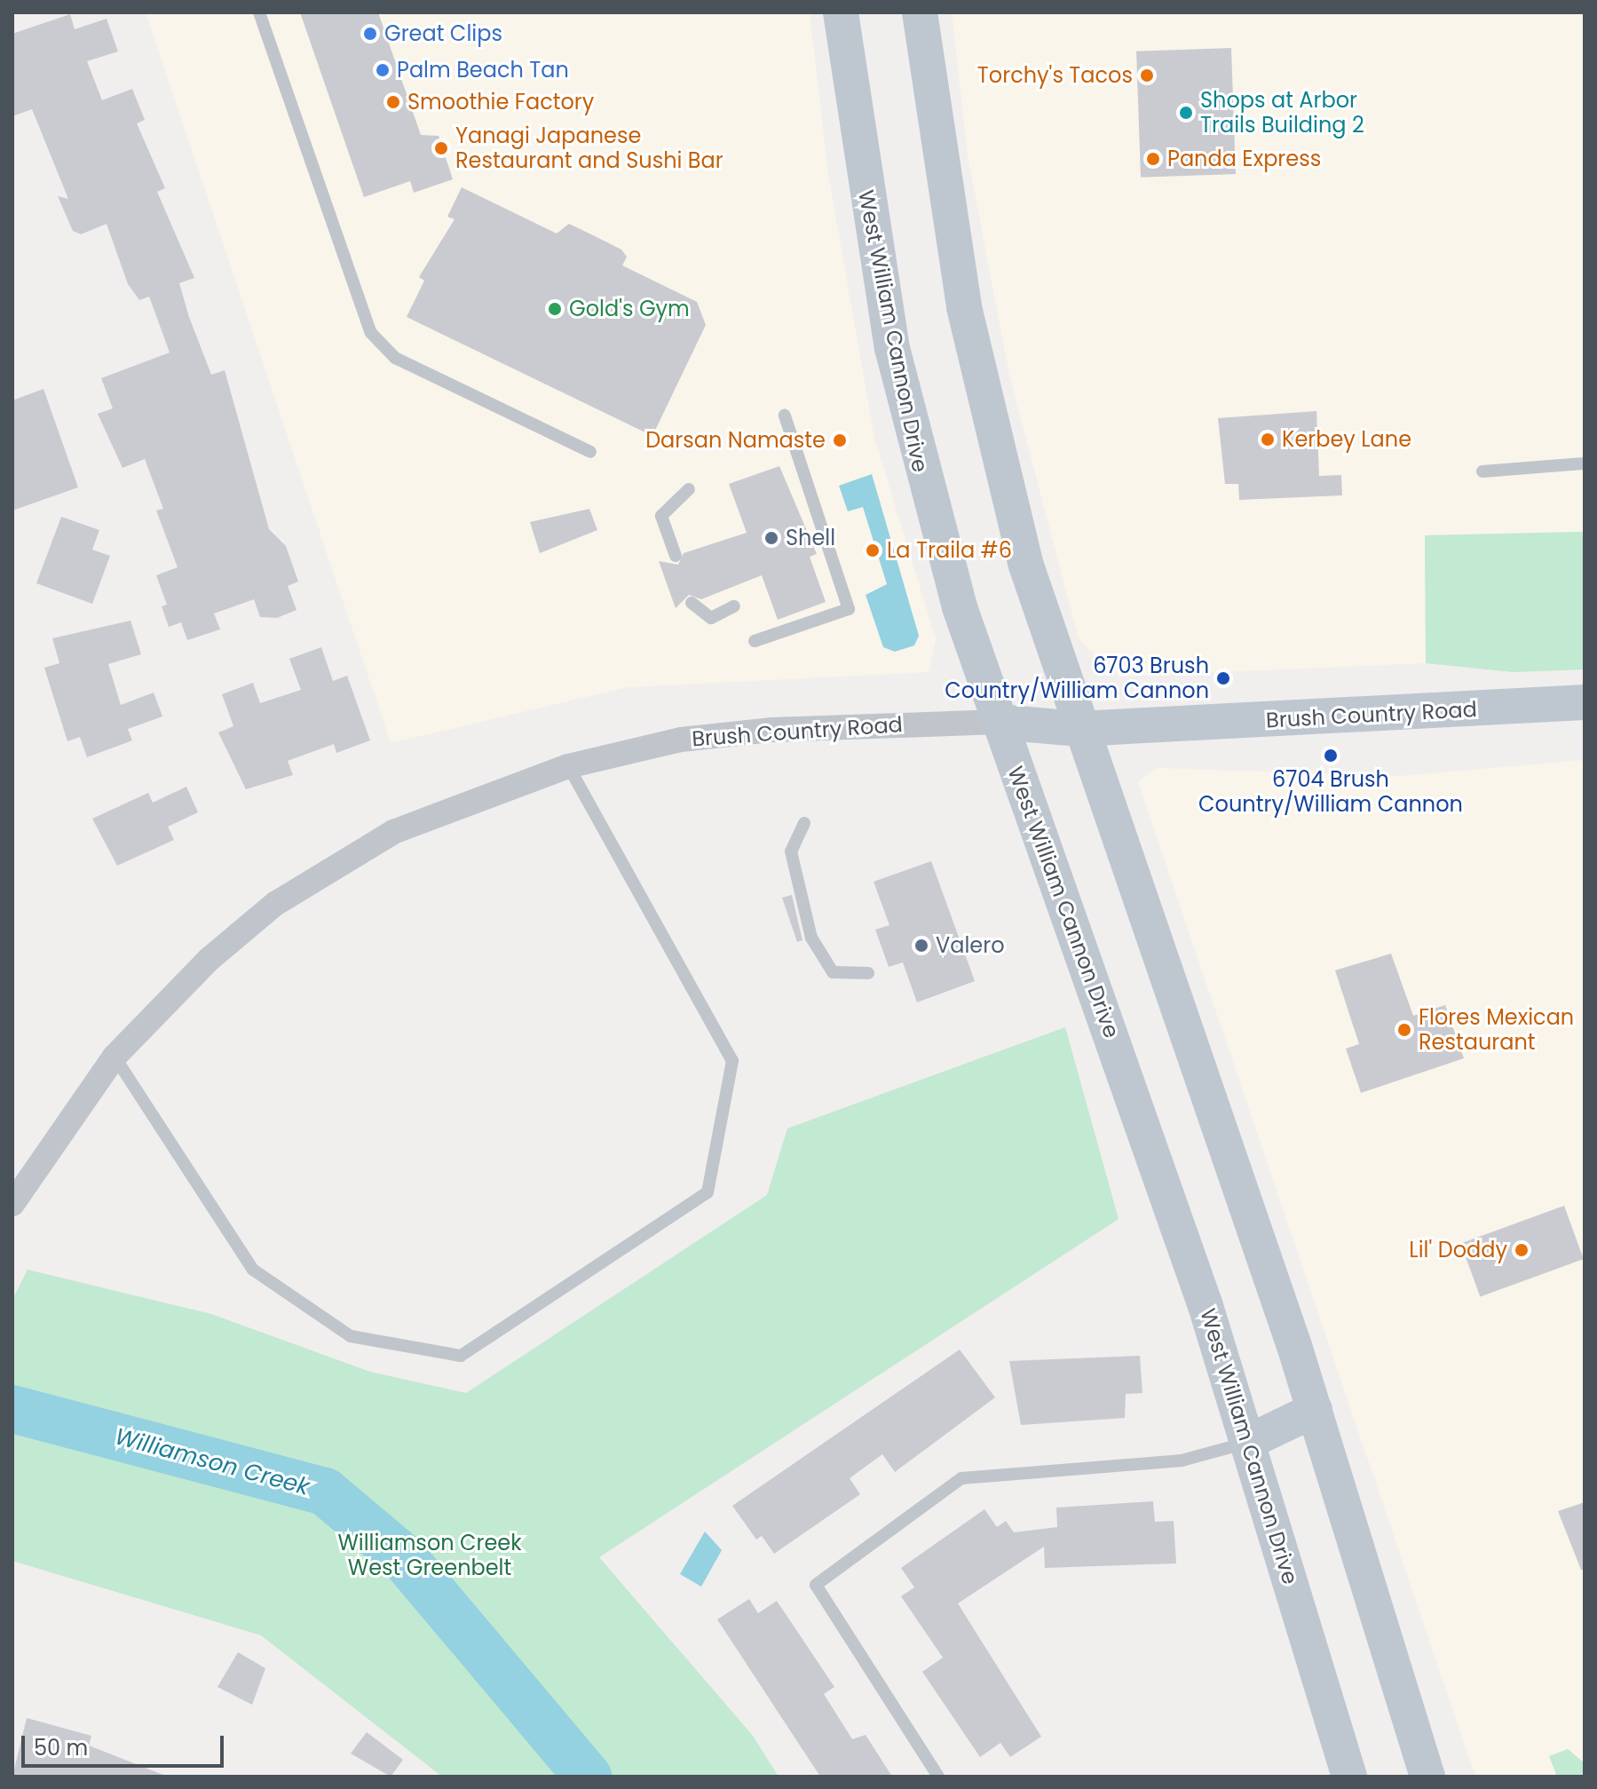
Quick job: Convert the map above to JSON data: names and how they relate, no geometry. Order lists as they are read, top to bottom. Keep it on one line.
{"streets":{"main road":["West William Cannon Drive","Brush Country Road"]},"crossings":[["West William Cannon Drive","Brush Country Road"]],"water":["Williamson Creek"],"parks":["Williamson Creek West Greenbelt"],"places":["Great Clips","Palm Beach Tan","Torchy's Tacos","Smoothie Factory","Shops at Arbor Trails Building 2","Yanagi Japanese Restaurant and Sushi Bar","Panda Express","Gold's Gym","Kerbey Lane","Darsan Namaste","Shell","La Traila #6","6703 Brush Country/William Cannon","6704 Brush Country/William Cannon","Valero","Flores Mexican Restaurant","Lil' Doddy"],"scale_bar":"50 m"}
